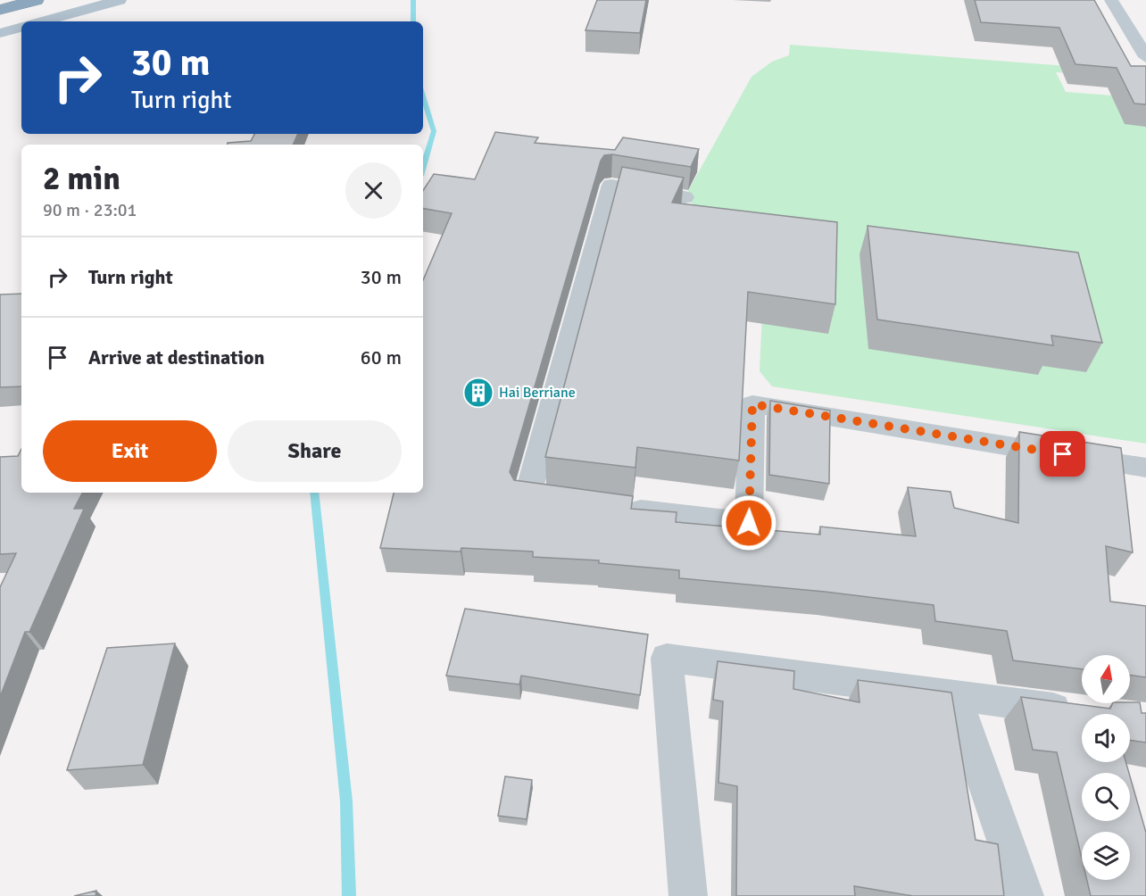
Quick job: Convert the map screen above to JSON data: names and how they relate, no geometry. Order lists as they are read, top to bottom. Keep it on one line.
{"places":{"building":["Hai Berriane"]},"north":"top","page":{"turn":["30 m","Turn right"],"heading":["2 min","90 m · 23:01"],"list":[{"name":"Turn right","value":"30 m"},{"name":"Arrive at destination","value":"60 m"}],"buttons":["Exit","Share"]}}
